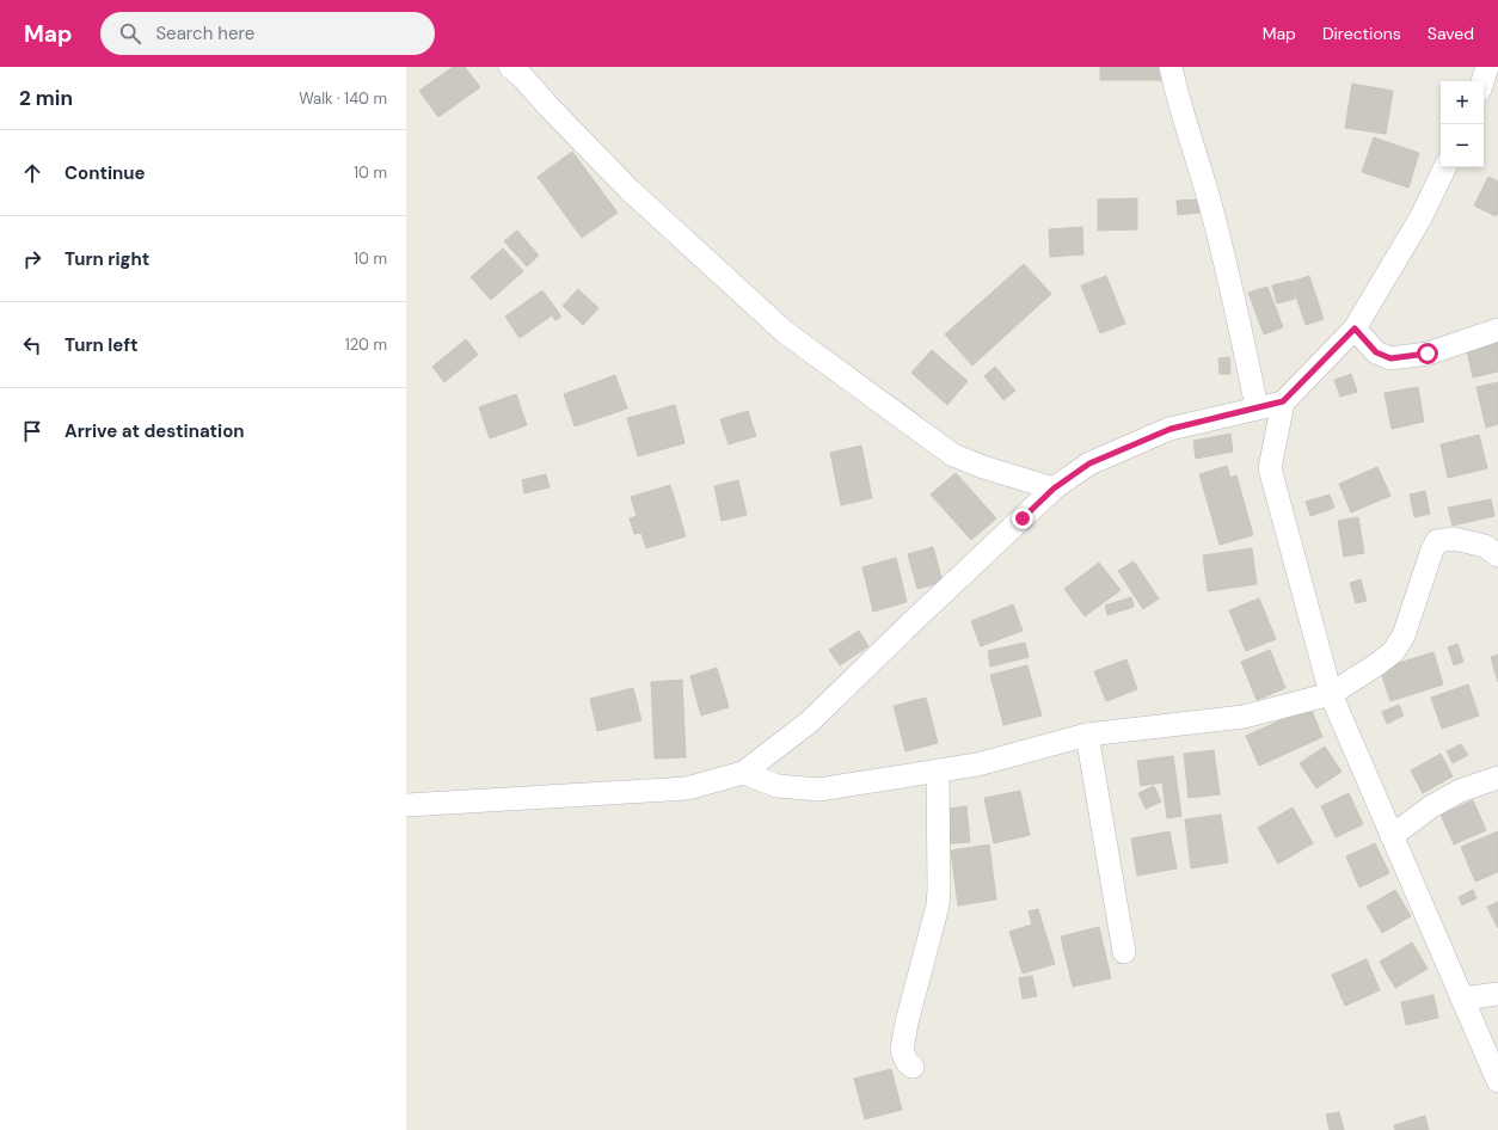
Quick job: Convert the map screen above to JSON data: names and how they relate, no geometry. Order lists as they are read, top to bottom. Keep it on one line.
{"page":{"header":"Map","search":"Search here","nav":["Map","Directions","Saved"],"heading":["2 min","Walk · 140 m"],"map_buttons":["+","−"],"list":[["Continue","10 m"],["Turn right","10 m"],["Turn left","120 m"],"Arrive at destination"]}}
